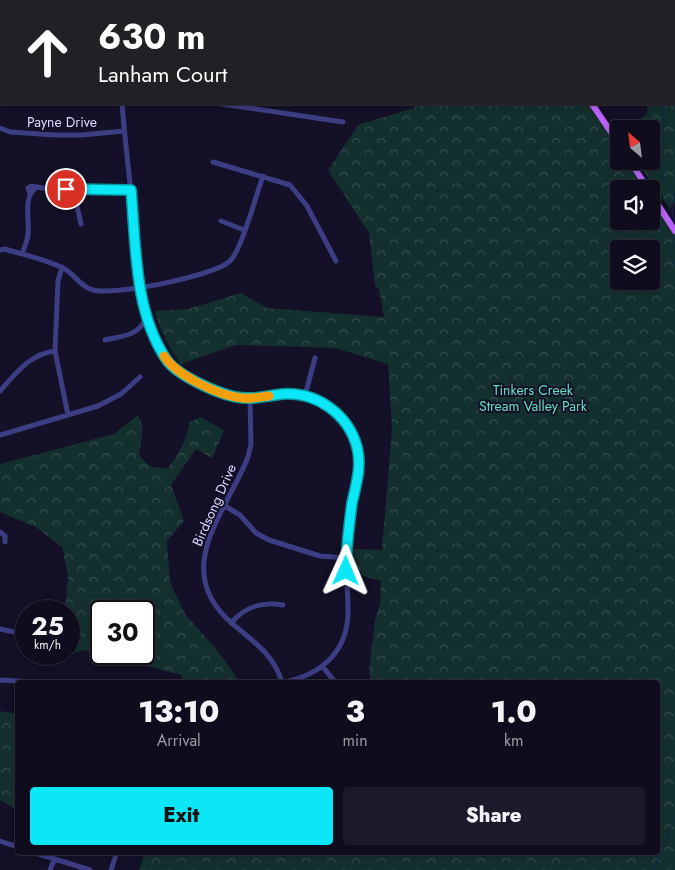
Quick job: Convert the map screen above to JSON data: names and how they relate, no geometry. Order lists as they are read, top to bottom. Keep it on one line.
{"streets":{"street":["Payne Drive","Birdsong Drive"]},"parks":["Tinkers Creek Stream Valley Park"],"north":"top left","page":{"turn":["630 m","Lanham Court"],"speed":"25 km/h","limit":"30","eta":["13:10","Arrival","3","min","1.0","km"],"buttons":["Exit","Share"]}}
